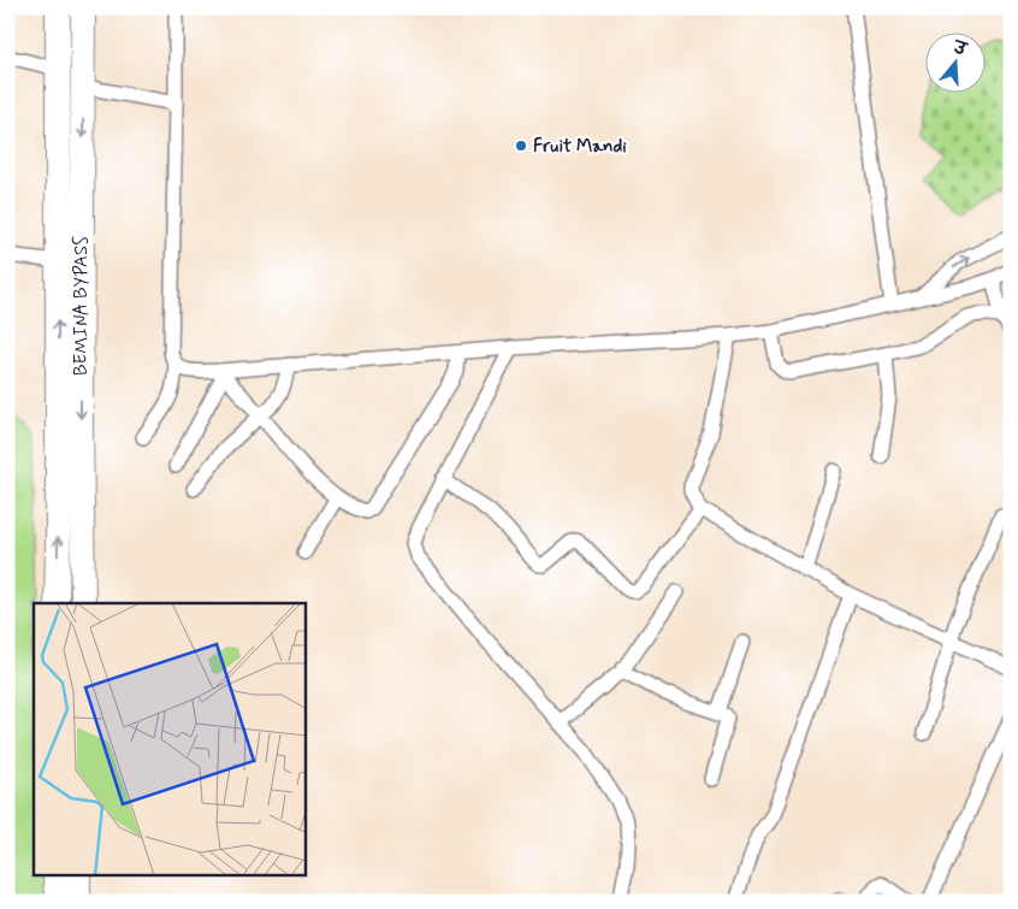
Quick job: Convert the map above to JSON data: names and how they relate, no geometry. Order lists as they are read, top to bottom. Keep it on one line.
{"streets":{"highway":["BEMINA BYPASS"]},"places":["Fruit Mandi"],"north":"top"}
